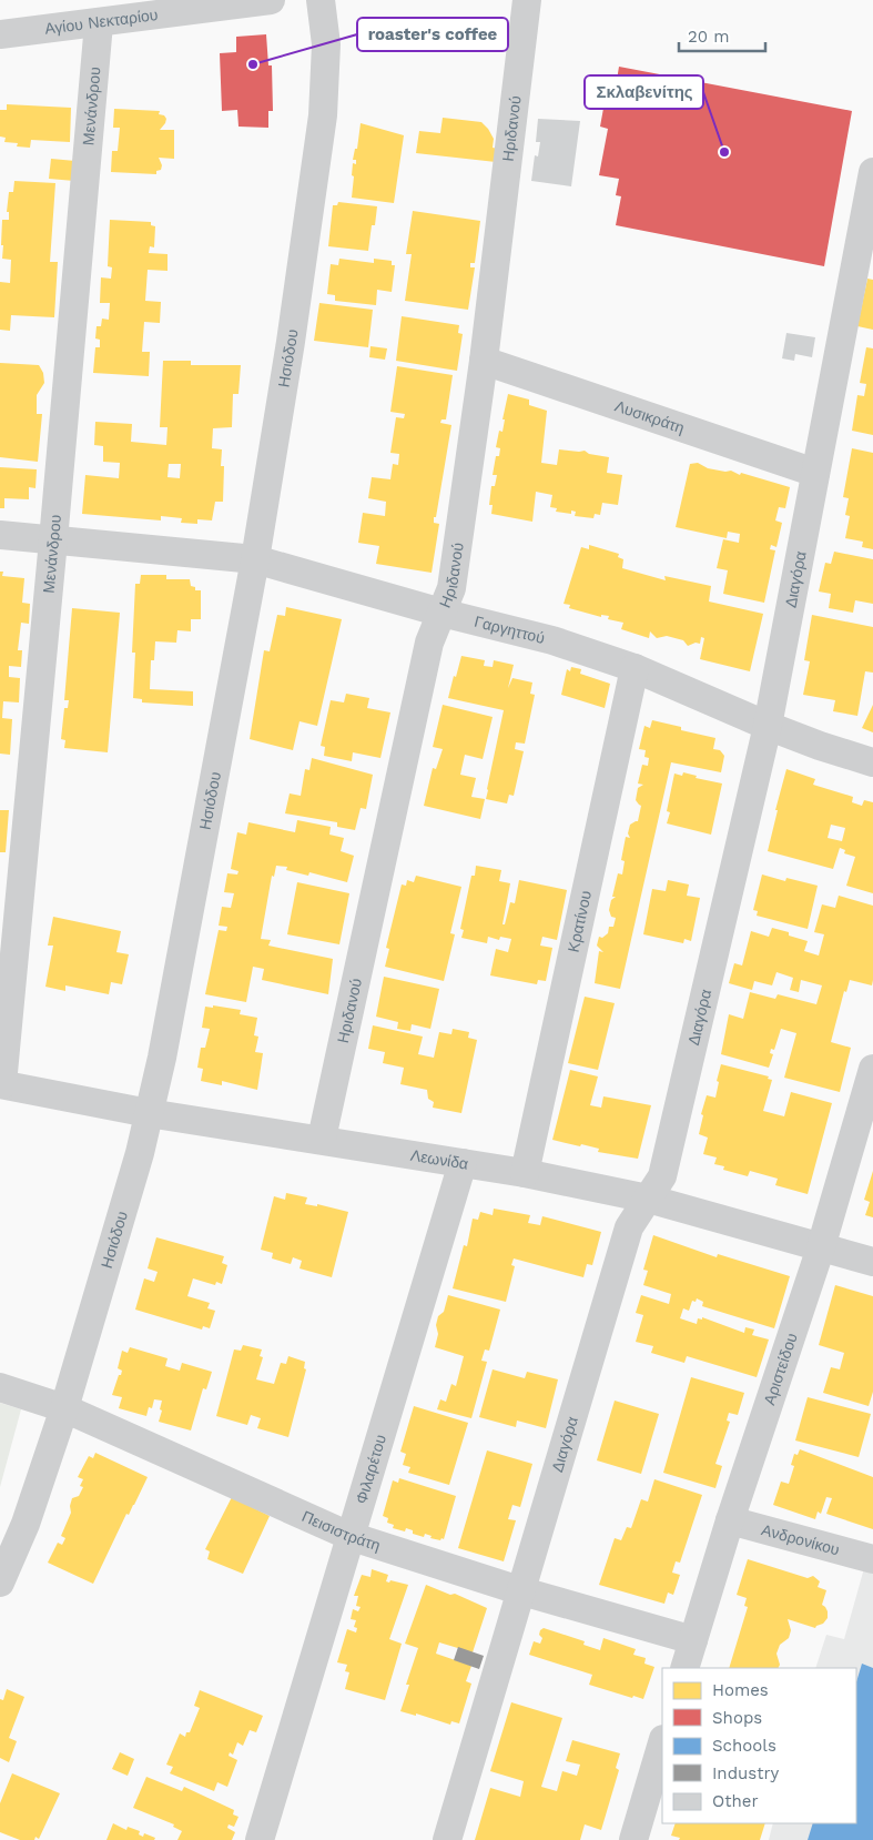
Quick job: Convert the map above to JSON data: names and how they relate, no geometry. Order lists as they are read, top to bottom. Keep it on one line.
{"streets":{"street":["Αγίου Νεκταρίου","Μενάνδρου","Ηριδανού","Ησιόδου","Λυσικράτη","Διαγόρα","Γαργηττού","Κρατίνου","Λεωνίδα","Αριστείδου","Φιλαρέτου","Πεισιστράτη","Ανδρονίκου"]},"crossings":[["Αγίου Νεκταρίου","Μενάνδρου"],["Μενάνδρου","Γαργηττού"],["Μενάνδρου","Λεωνίδα"],["Ηριδανού","Λυσικράτη"],["Ηριδανού","Γαργηττού"],["Ηριδανού","Λεωνίδα"],["Ησιόδου","Γαργηττού"],["Ησιόδου","Λεωνίδα"],["Ησιόδου","Πεισιστράτη"],["Λυσικράτη","Διαγόρα"],["Διαγόρα","Γαργηττού"],["Διαγόρα","Λεωνίδα"],["Διαγόρα","Πεισιστράτη"],["Γαργηττού","Κρατίνου"],["Κρατίνου","Λεωνίδα"],["Λεωνίδα","Αριστείδου"],["Λεωνίδα","Φιλαρέτου"],["Αριστείδου","Πεισιστράτη"],["Αριστείδου","Ανδρονίκου"],["Φιλαρέτου","Πεισιστράτη"]],"places":["roaster's coffee","Σκλαβενίτης"],"legend":["Homes","Shops","Schools","Industry","Other"],"scale_bar":"20 m"}
